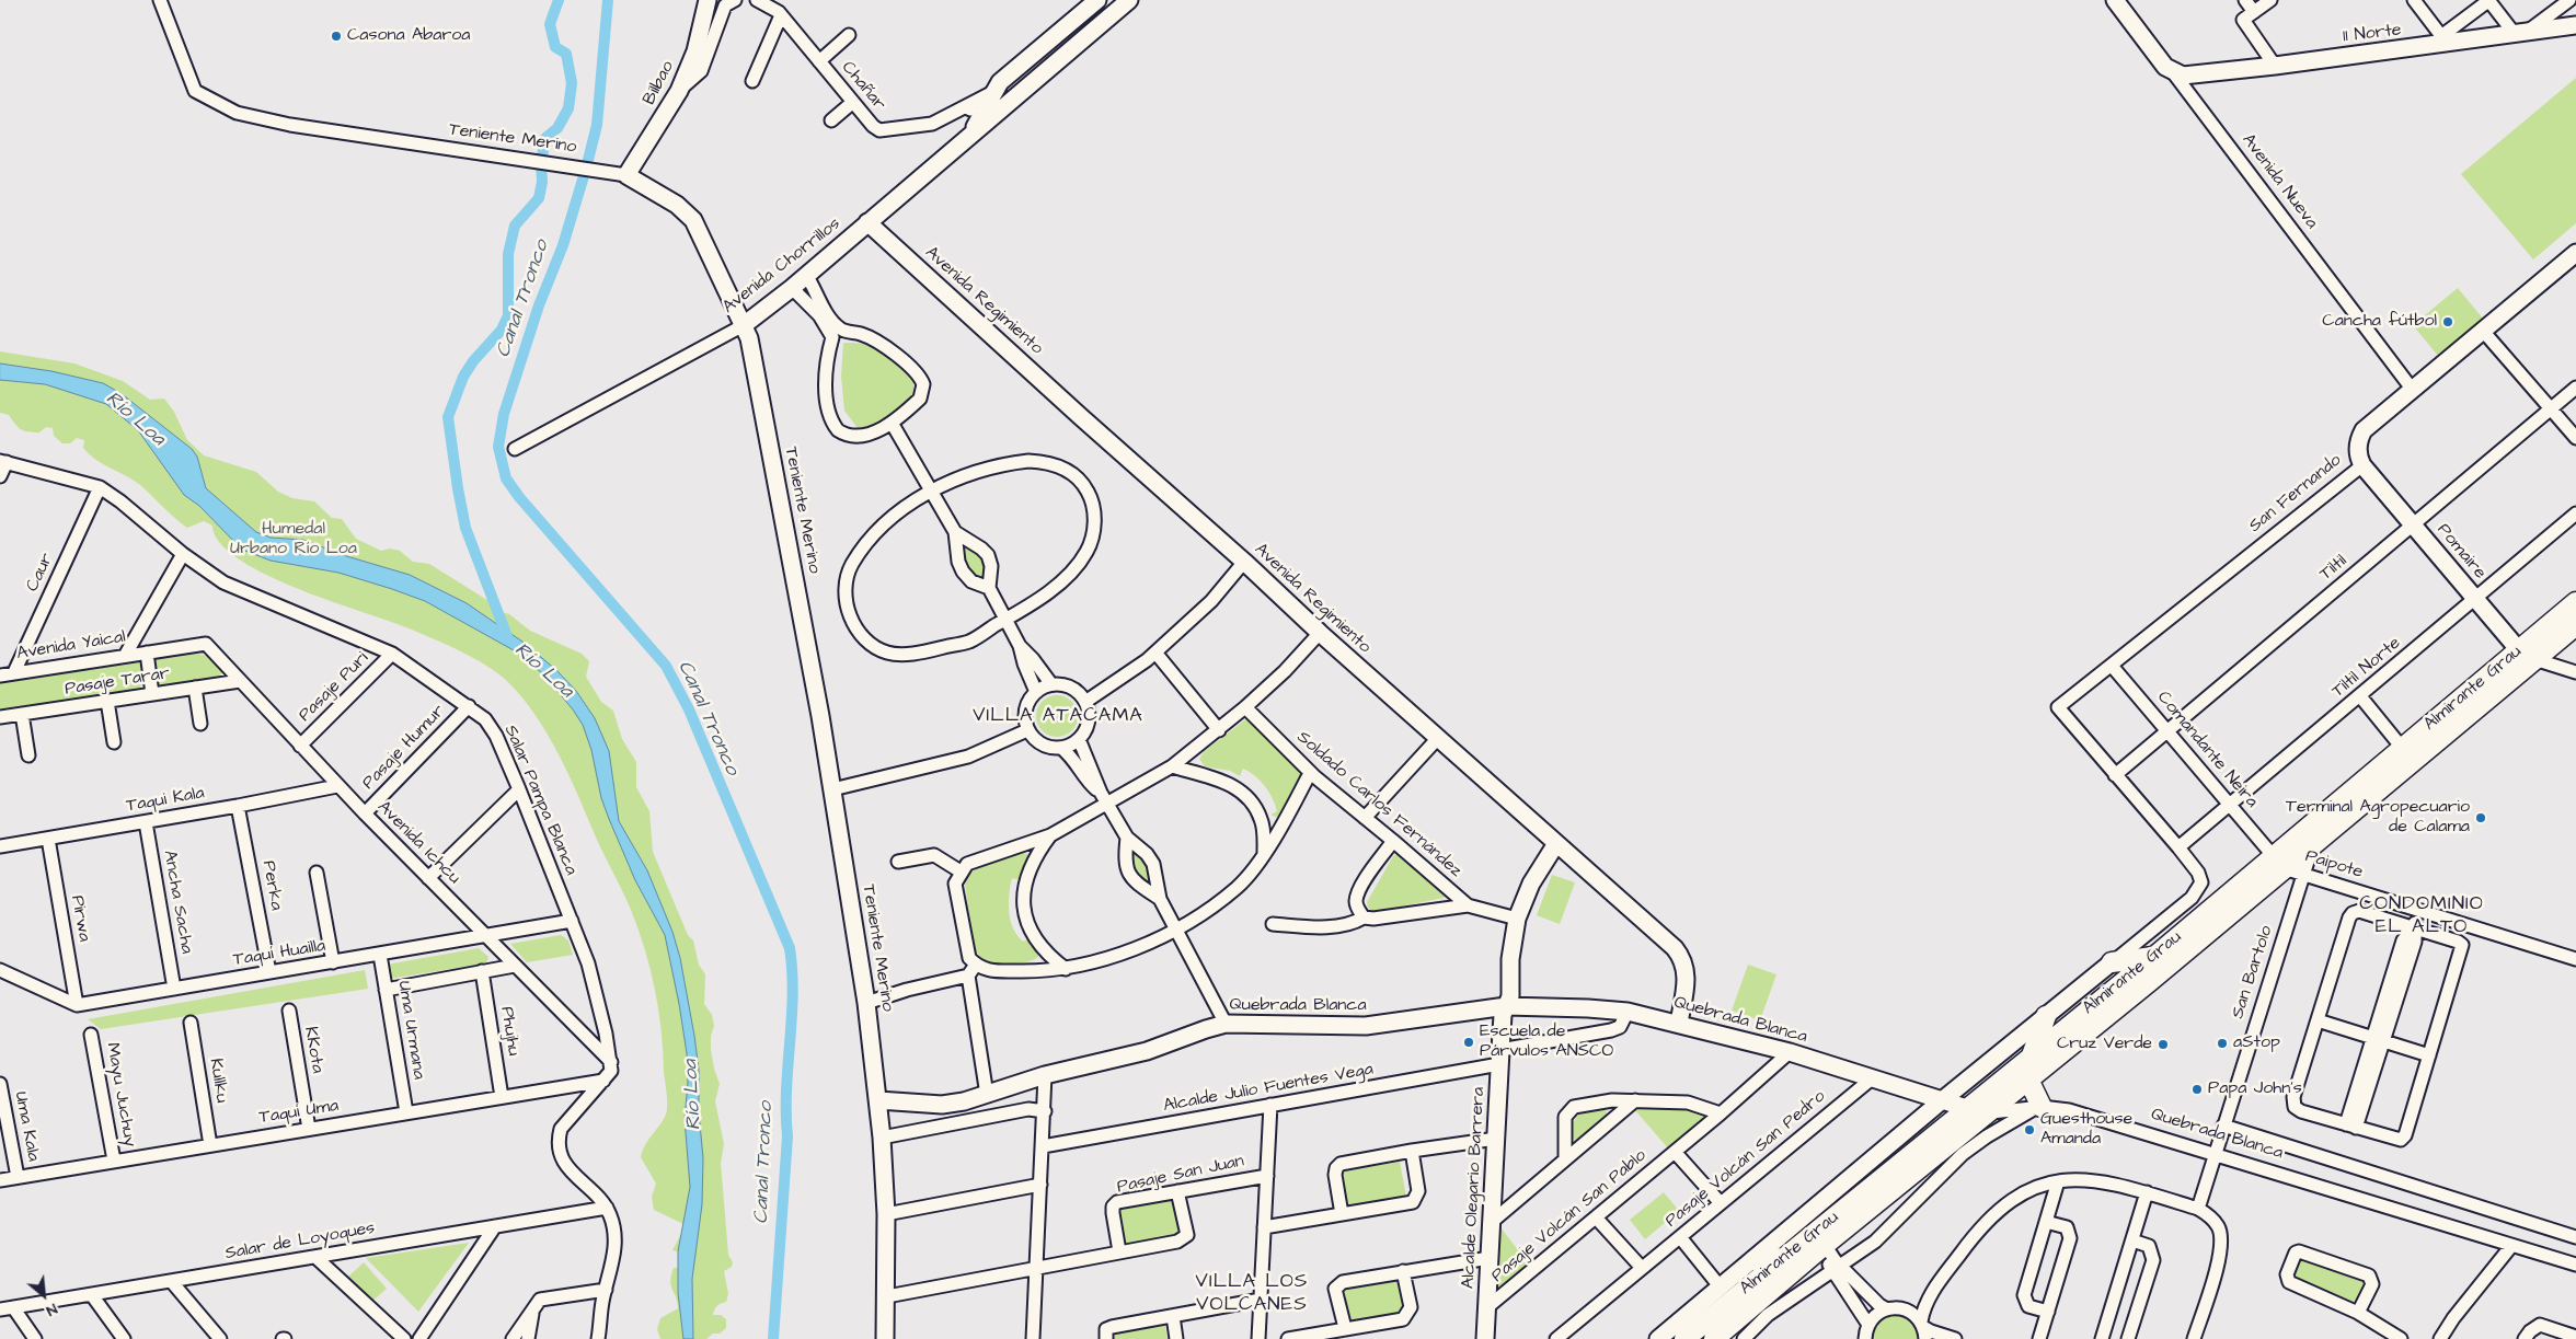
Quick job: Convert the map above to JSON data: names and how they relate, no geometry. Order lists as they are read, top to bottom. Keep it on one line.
{"streets":{"main road":["Almirante Grau"],"street":["11 Norte","Bilbao","Chañar","Teniente Merino","Avenida Nueva","Avenida Chorrillos","Avenida Regimiento","San Fernando","Pomaire","Tiltil","Caur","Avenida Yaical","Tiltil Norte","Pasaje Tarar","Pasaje Puri","Pasaje Humur","Comandante Neira","Taqui Kala","Salar Pampa Blanca","Soldado Carlos Fernández","Avenida Ichcu","Paipote","Perka","Ancha Sacha","Pirwa","Taqui Huailla","San Bartolo","Quebrada Blanca","Uma Urmana","Phujhu","KKota","Kullku","Alcalde Julio Fuentes Vega","Mayu Juchuy","Taqui Uma","Uma Kala","Pasaje Volcán San Pedro","Pasaje San Juan","Alcalde Olegario Barrera","Pasaje Volcán San Pablo","Salar de Loyoques"]},"crossings":[["11 Norte","Avenida Nueva"],["Bilbao","Teniente Merino"],["Teniente Merino","Avenida Chorrillos"],["Teniente Merino","Quebrada Blanca"],["Avenida Nueva","San Fernando"],["Avenida Chorrillos","Avenida Regimiento"],["Avenida Regimiento","Quebrada Blanca"],["Avenida Regimiento","Alcalde Olegario Barrera"],["San Fernando","Pomaire"],["San Fernando","Tiltil"],["San Fernando","Comandante Neira"],["Pomaire","Tiltil"],["Pomaire","Tiltil Norte"],["Pomaire","Almirante Grau"],["Tiltil","Comandante Neira"],["Caur","Avenida Yaical"],["Caur","Salar Pampa Blanca"],["Avenida Yaical","Pasaje Tarar"],["Avenida Yaical","Avenida Ichcu"],["Tiltil Norte","Almirante Grau"],["Tiltil Norte","Comandante Neira"],["Pasaje Tarar","Avenida Ichcu"],["Pasaje Puri","Salar Pampa Blanca"],["Pasaje Puri","Avenida Ichcu"],["Almirante Grau","Comandante Neira"],["Almirante Grau","Paipote"],["Almirante Grau","San Bartolo"],["Almirante Grau","Quebrada Blanca"],["Pasaje Humur","Salar Pampa Blanca"],["Pasaje Humur","Avenida Ichcu"],["Comandante Neira","Paipote"],["Taqui Kala","Avenida Ichcu"],["Taqui Kala","Perka"],["Taqui Kala","Ancha Sacha"],["Taqui Kala","Pirwa"],["Salar Pampa Blanca","Avenida Ichcu"],["Salar Pampa Blanca","Taqui Huailla"],["Avenida Ichcu","Taqui Huailla"],["Paipote","San Bartolo"],["Perka","Taqui Huailla"],["Ancha Sacha","Taqui Huailla"],["Pirwa","Taqui Huailla"],["Taqui Huailla","Uma Urmana"],["San Bartolo","Quebrada Blanca"],["Quebrada Blanca","Alcalde Julio Fuentes Vega"],["Quebrada Blanca","Pasaje Volcán San Pedro"],["Quebrada Blanca","Alcalde Olegario Barrera"],["Quebrada Blanca","Pasaje Volcán San Pablo"],["Uma Urmana","Taqui Uma"],["Phujhu","Taqui Uma"],["KKota","Taqui Uma"],["Kullku","Taqui Uma"],["Alcalde Julio Fuentes Vega","Alcalde Olegario Barrera"],["Mayu Juchuy","Taqui Uma"],["Taqui Uma","Uma Kala"],["Pasaje Volcán San Pedro","Pasaje Volcán San Pablo"],["Alcalde Olegario Barrera","Pasaje Volcán San Pablo"]],"districts":["VILLA ATACAMA","CONDOMINIO EL ALTO","VILLA LOS VOLCANES"],"water":["Canal Tronco","Río Loa"],"parks":["Humedal Urbano Río Loa"],"places":["Casona Abaroa","Cancha fútbol","Terminal Agropecuario de Calama","Escuela de Párvulos ANSCO","aStop","Cruz Verde","Papa John's","Guesthouse Amanda"],"north":"bottom right"}
